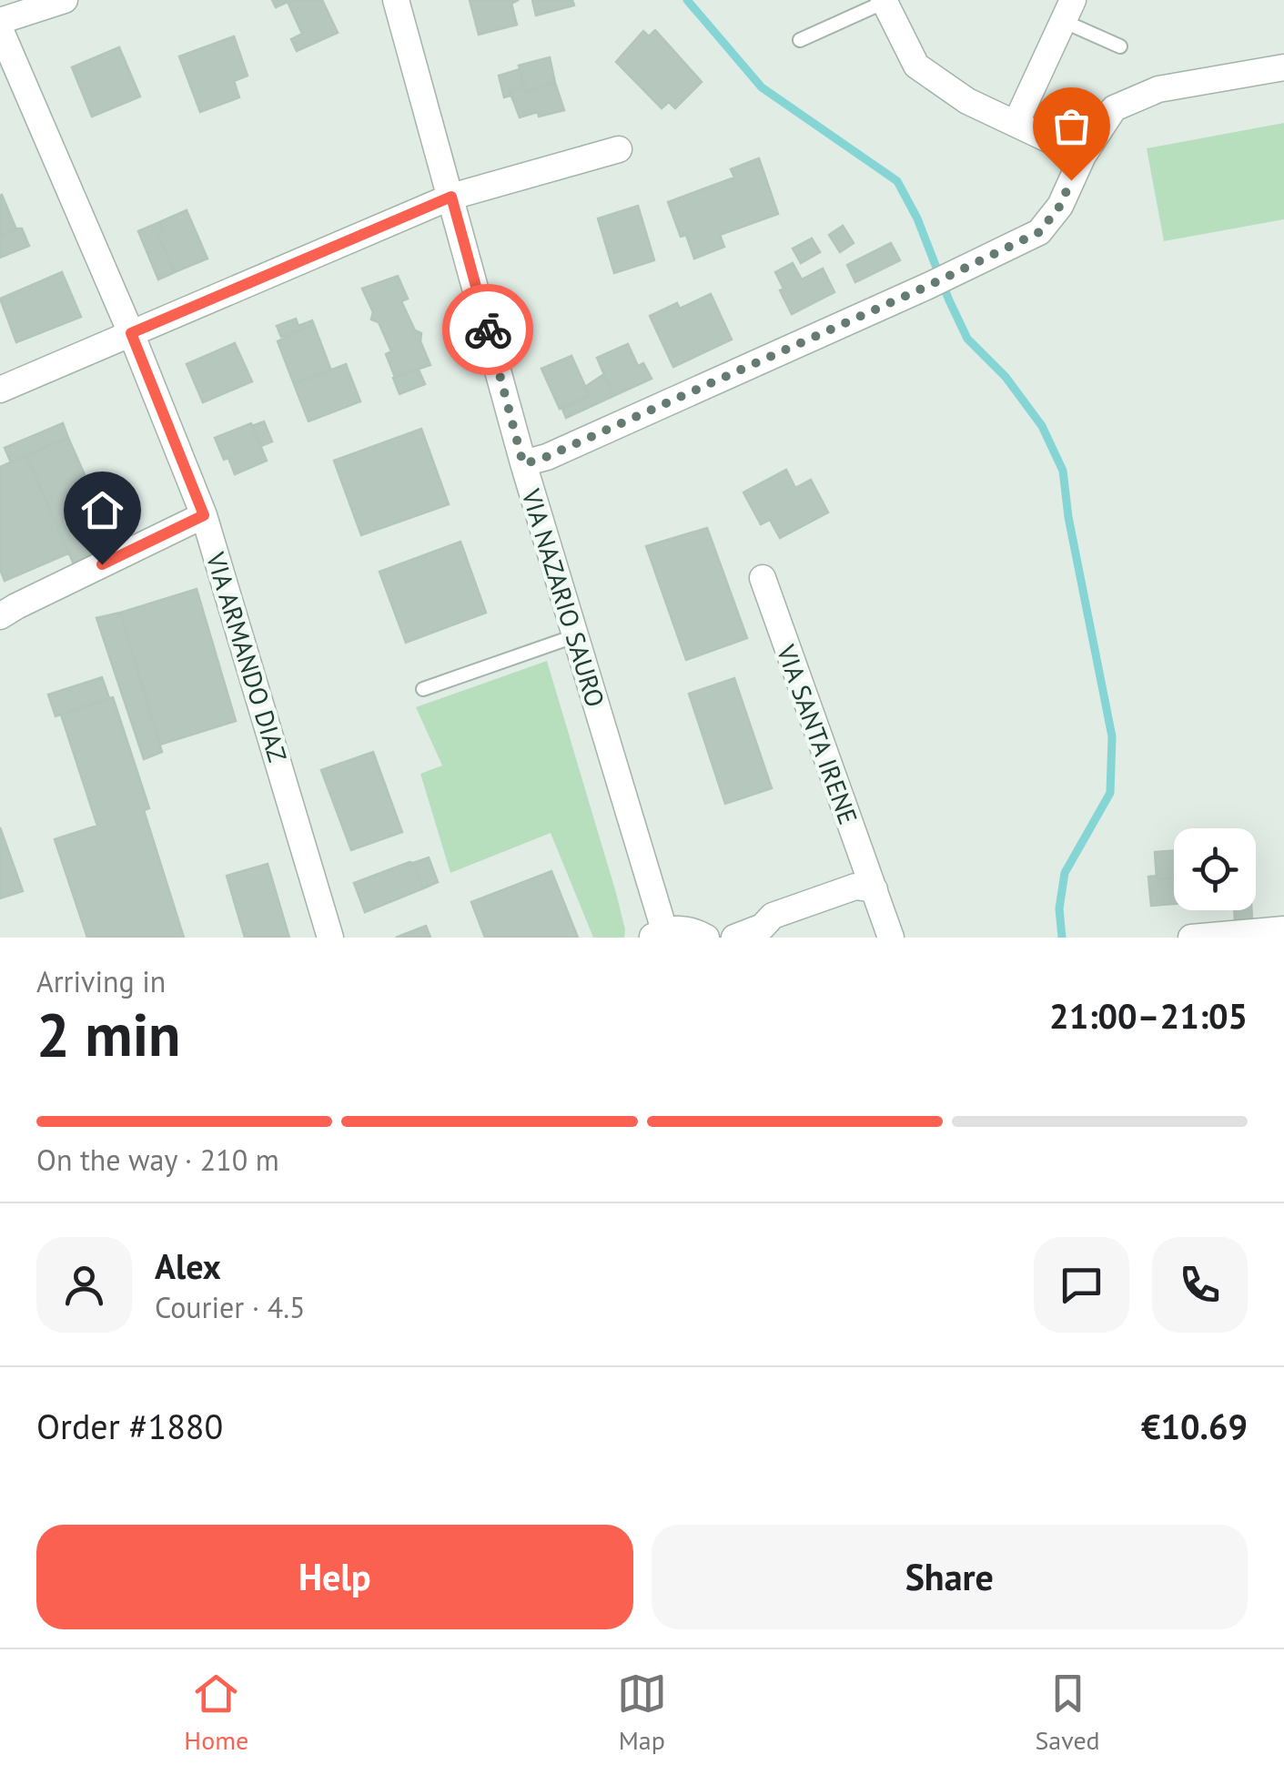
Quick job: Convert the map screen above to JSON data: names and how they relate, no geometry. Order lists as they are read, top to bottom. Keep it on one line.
{"streets":{"street":["VIA NAZARIO SAURO","VIA ARMANDO DIAZ","VIA SANTA IRENE"]},"page":{"heading":["2 min","Arriving in","21:00–21:05"],"panel":["Alex","Courier · 4.5","Order #1880","€10.69"],"bar":"On the way · 210 m","buttons":["Help","Share"],"tabs":["Home","Map","Saved"]}}
